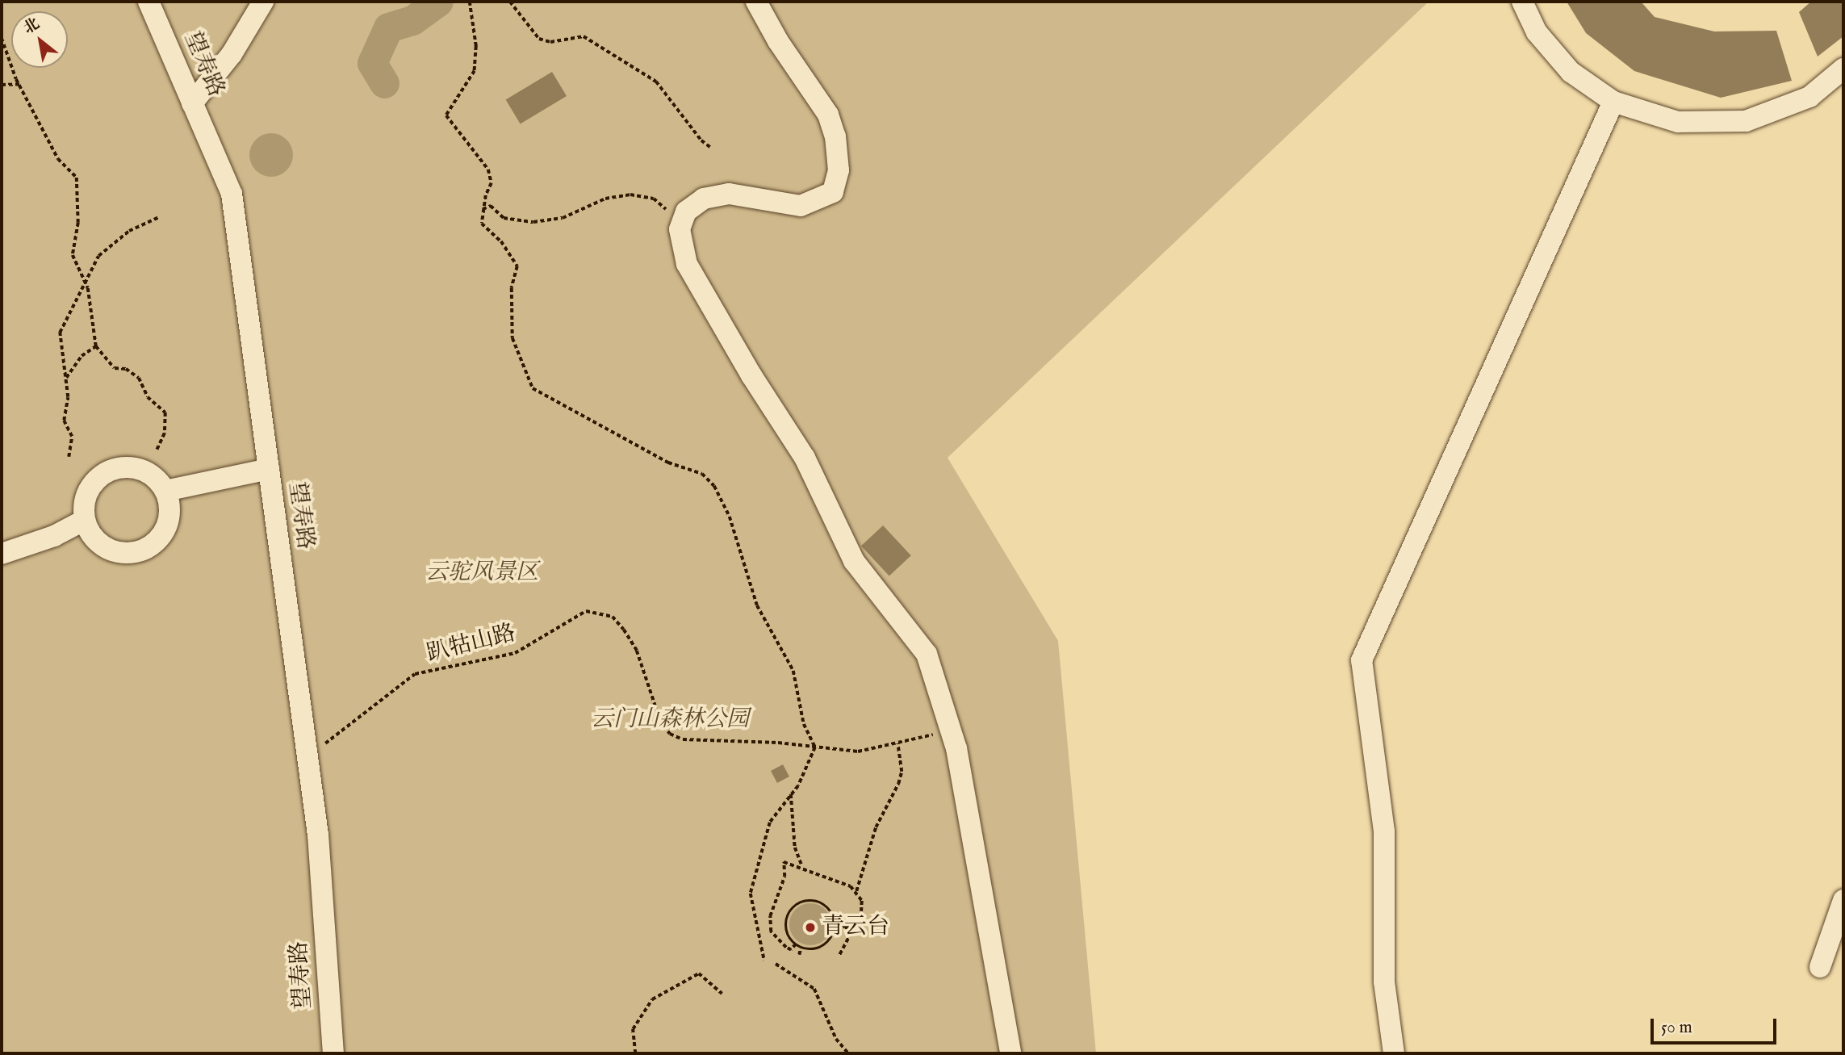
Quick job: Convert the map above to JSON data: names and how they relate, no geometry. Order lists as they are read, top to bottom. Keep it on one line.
{"streets":{"street":["望寿路"],"path":["趴牯山路"]},"crossings":[["望寿路","趴牯山路"]],"parks":["云驼风景区","云门山森林公园"],"places":["青云台"],"scale_bar":"50 m","north":"top left"}
